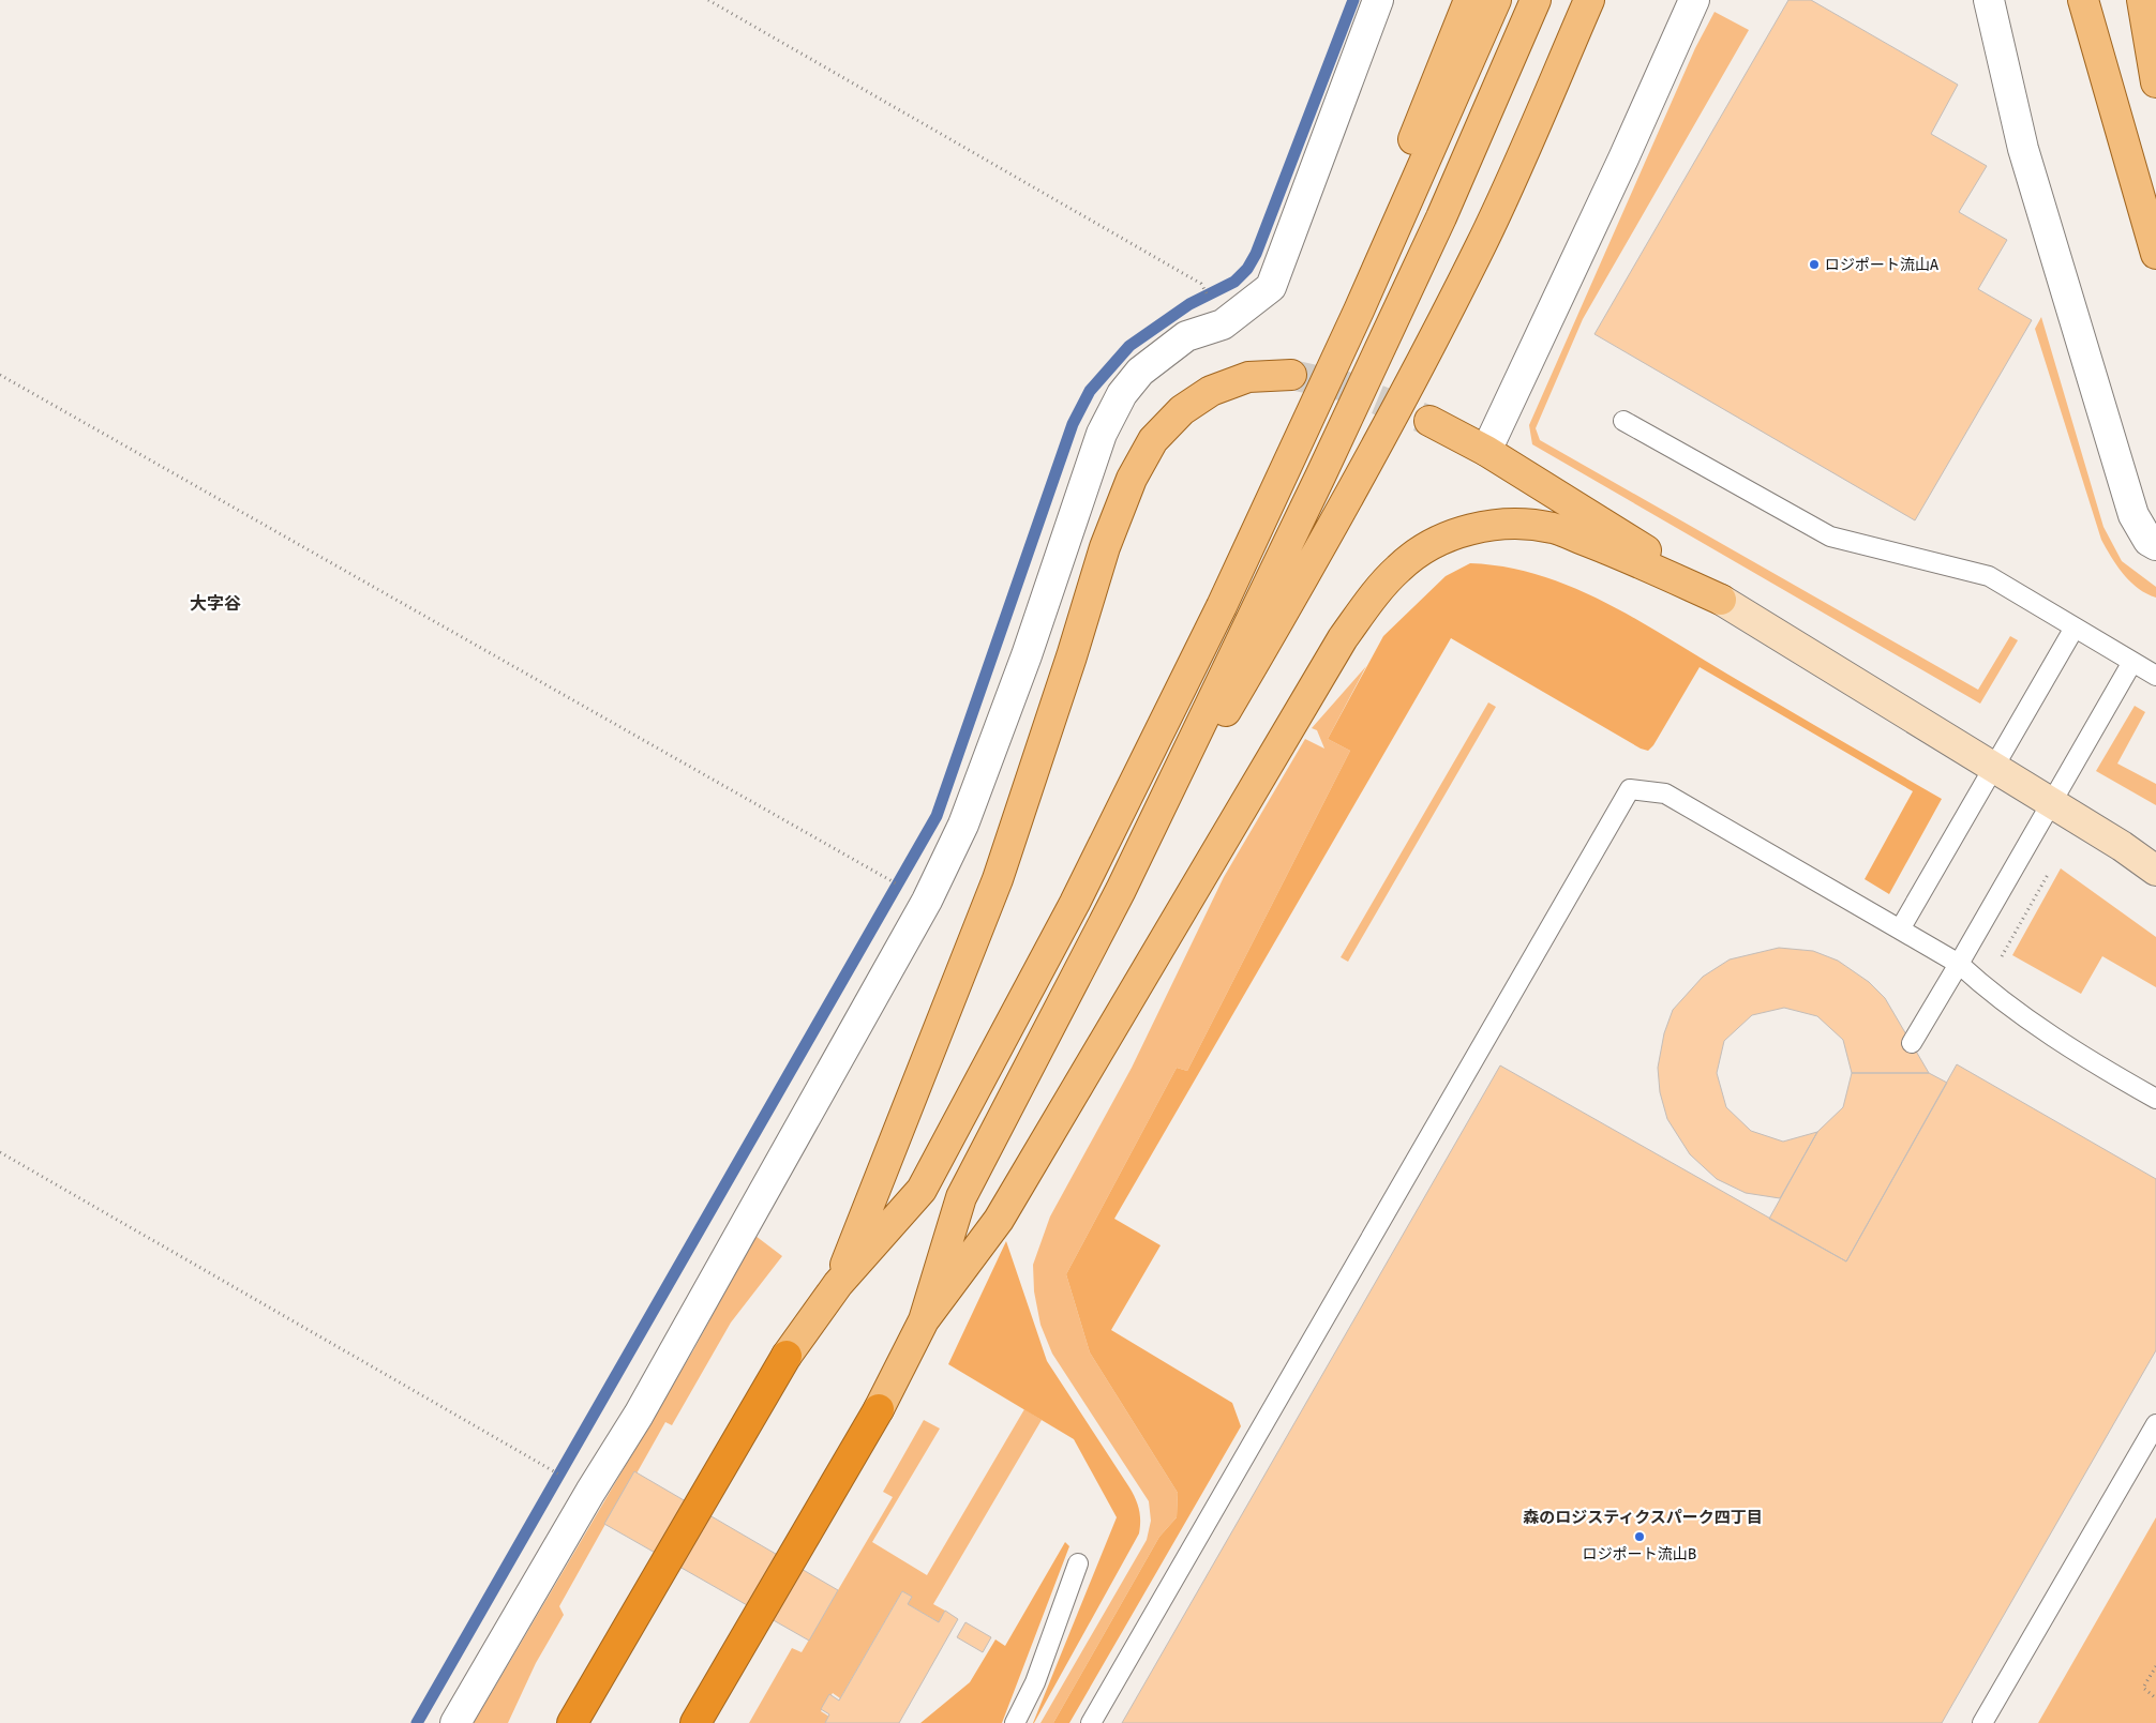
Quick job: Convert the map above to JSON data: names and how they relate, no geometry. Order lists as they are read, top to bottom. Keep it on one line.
{"districts":["大字谷","森のロジスティクスパーク四丁目"],"places":["ロジポート流山A","ロジポート流山B"]}
